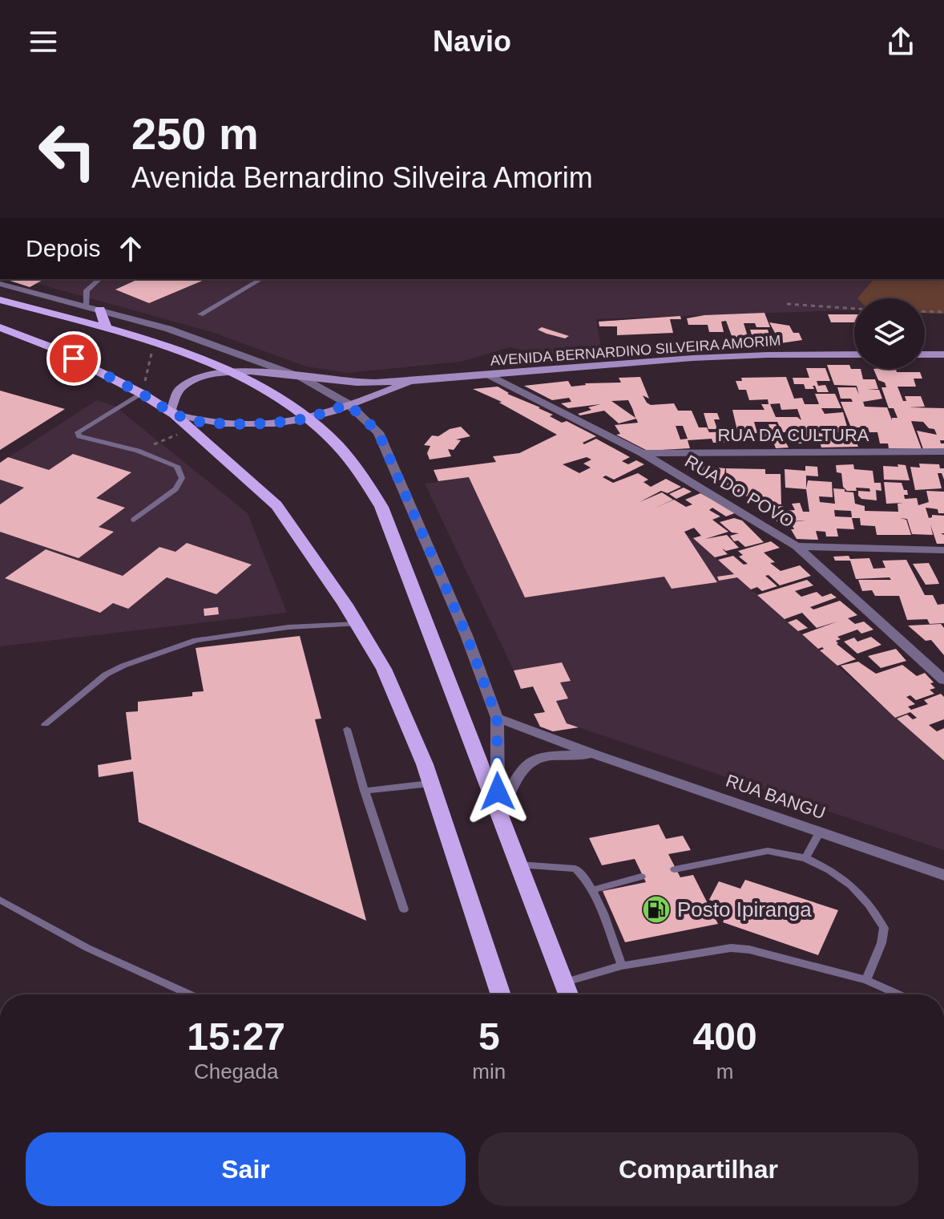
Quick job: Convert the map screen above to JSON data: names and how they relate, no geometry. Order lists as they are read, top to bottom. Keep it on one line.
{"streets":{"main road":["AVENIDA BERNARDINO SILVEIRA AMORIM"],"street":["RUA DA CULTURA","RUA DO POVO","RUA BANGU"]},"crossings":[["AVENIDA BERNARDINO SILVEIRA AMORIM","RUA DO POVO"],["RUA DA CULTURA","RUA DO POVO"]],"places":{"fuel station":["Posto Ipiranga"]},"page":{"header":"Navio","turn":["250 m","Avenida Bernardino Silveira Amorim"],"then":"Depois","eta":["15:27","Chegada","5","min","400","m"],"buttons":["Sair","Compartilhar"]}}
